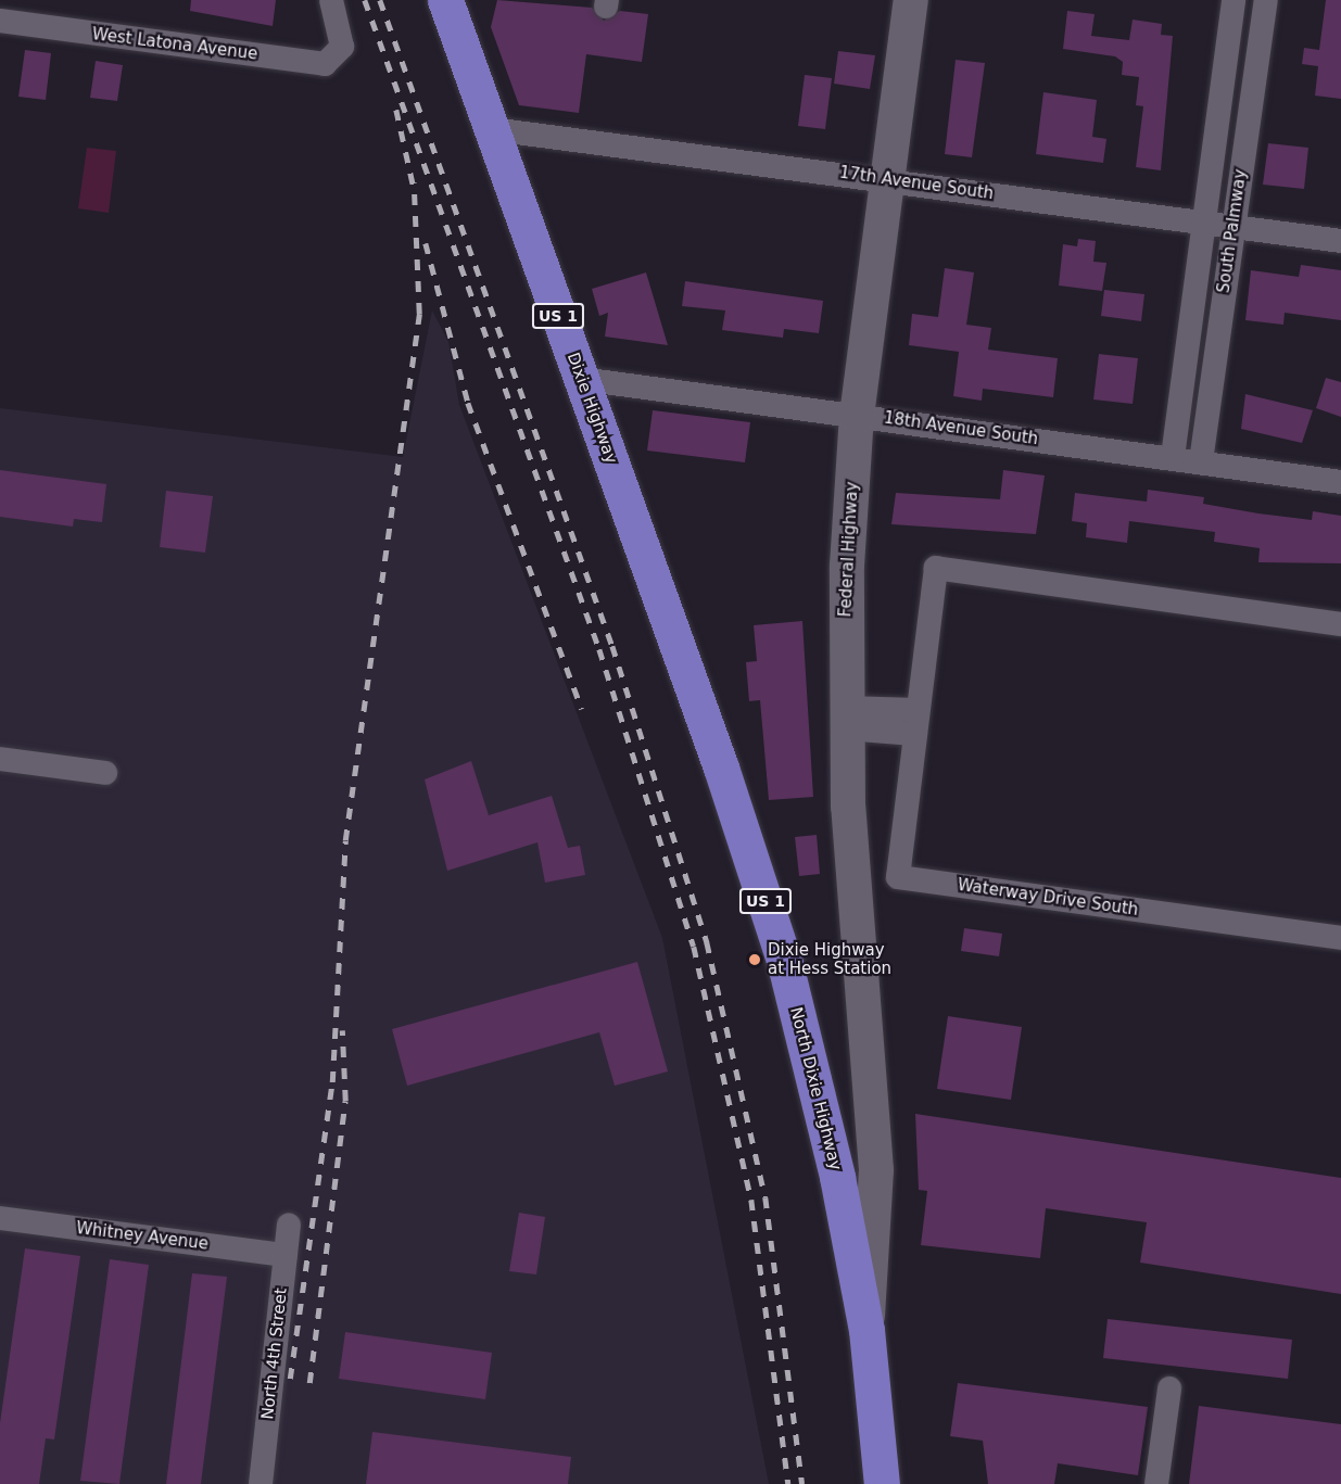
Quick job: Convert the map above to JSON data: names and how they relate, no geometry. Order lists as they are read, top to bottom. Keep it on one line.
{"streets":{"main road":["US 1","Dixie Highway","Federal Highway","North Dixie Highway"],"street":["West Latona Avenue","17th Avenue South","South Palmway","18th Avenue South","Waterway Drive South","Whitney Avenue","North 4th Street"]},"crossings":[["17th Avenue South","South Palmway"],["17th Avenue South","Dixie Highway"],["17th Avenue South","Federal Highway"],["South Palmway","18th Avenue South"],["Dixie Highway","18th Avenue South"],["Dixie Highway","North Dixie Highway"],["18th Avenue South","Federal Highway"],["Federal Highway","North Dixie Highway"],["Whitney Avenue","North 4th Street"]],"places":["Dixie Highway at Hess Station"]}
